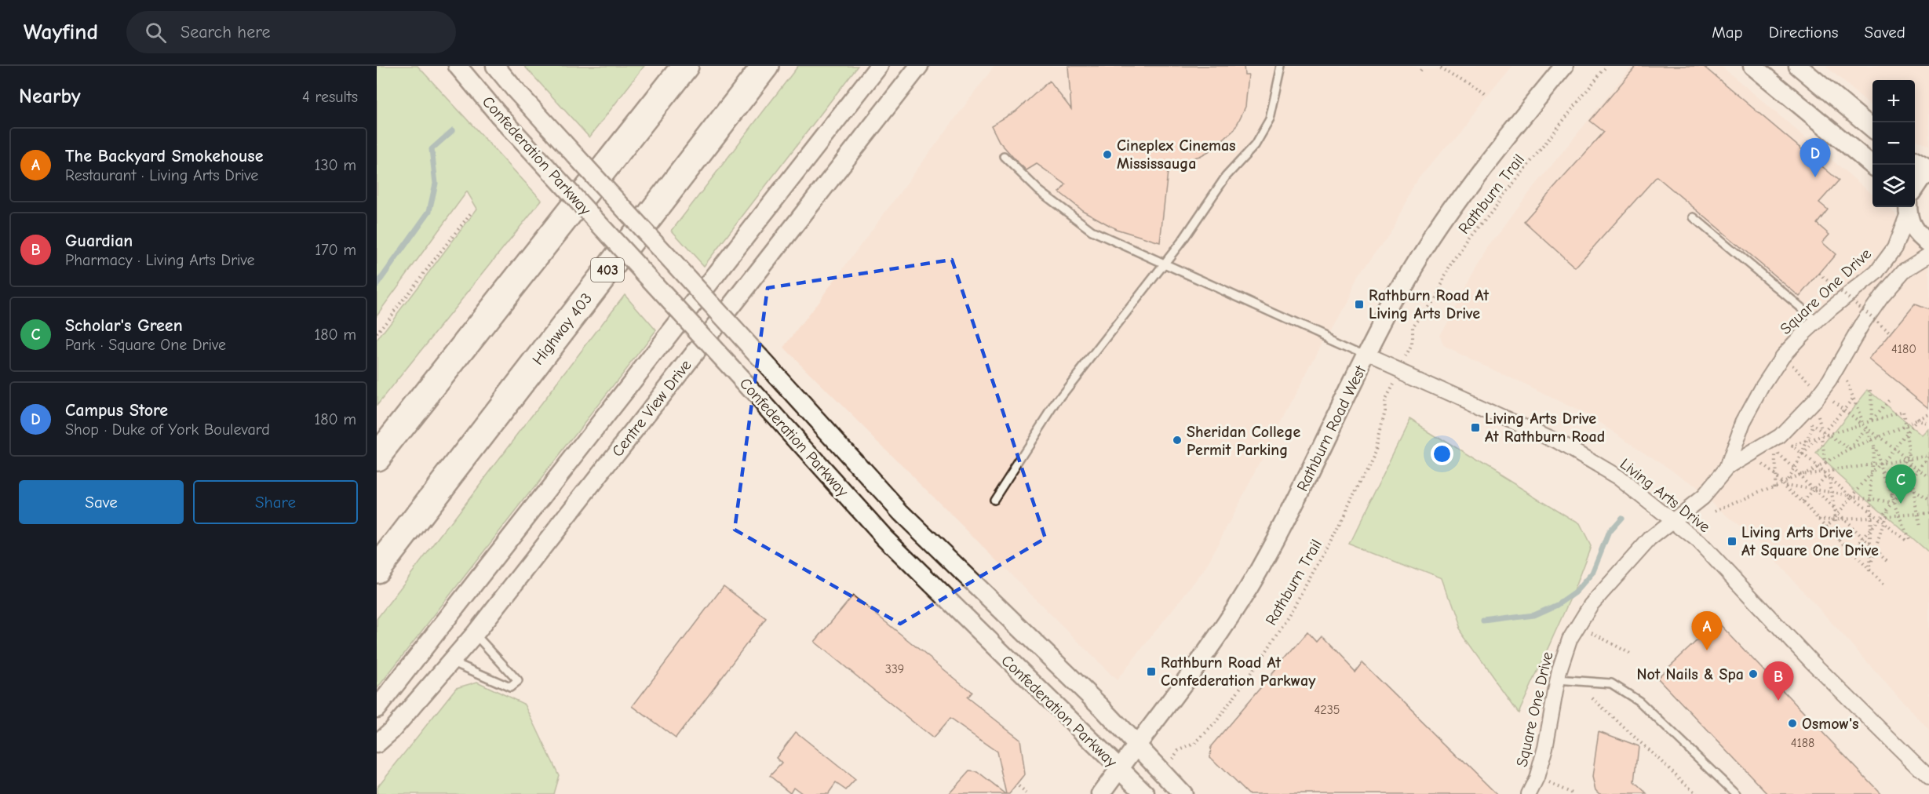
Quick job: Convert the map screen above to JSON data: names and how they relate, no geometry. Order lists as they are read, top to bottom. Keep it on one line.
{"streets":{"highway":["403","Highway 403"],"street":["Confederation Parkway","Square One Drive","Centre View Drive","Rathburn Road West","Living Arts Drive"],"path":["Rathburn Trail"]},"crossings":[["Confederation Parkway","Rathburn Road West"],["Square One Drive","Living Arts Drive"],["Rathburn Road West","Living Arts Drive"]],"places":{"other":["Cineplex Cinemas Mississauga","Sheridan College Permit Parking","Not Nails & Spa","Osmow's"],"transit":["Rathburn Road At Living Arts Drive","Living Arts Drive At Rathburn Road","Living Arts Drive At Square One Drive","Rathburn Road At Confederation Parkway"]},"house_numbers":["4180","339","4235","4188"],"page":{"header":"Wayfind","search":"Search here","nav":["Map","Directions","Saved"],"heading":["Nearby","4 results"],"map_buttons":["+","−"],"list":[{"mark":"A","name":"The Backyard Smokehouse","note":"Restaurant · Living Arts Drive","value":"130 m"},{"mark":"B","name":"Guardian","note":"Pharmacy · Living Arts Drive","value":"170 m"},{"mark":"C","name":"Scholar's Green","note":"Park · Square One Drive","value":"180 m"},{"mark":"D","name":"Campus Store","note":"Shop · Duke of York Boulevard","value":"180 m"}],"pins":["D","C","A","B"],"buttons":["Save","Share"]}}
